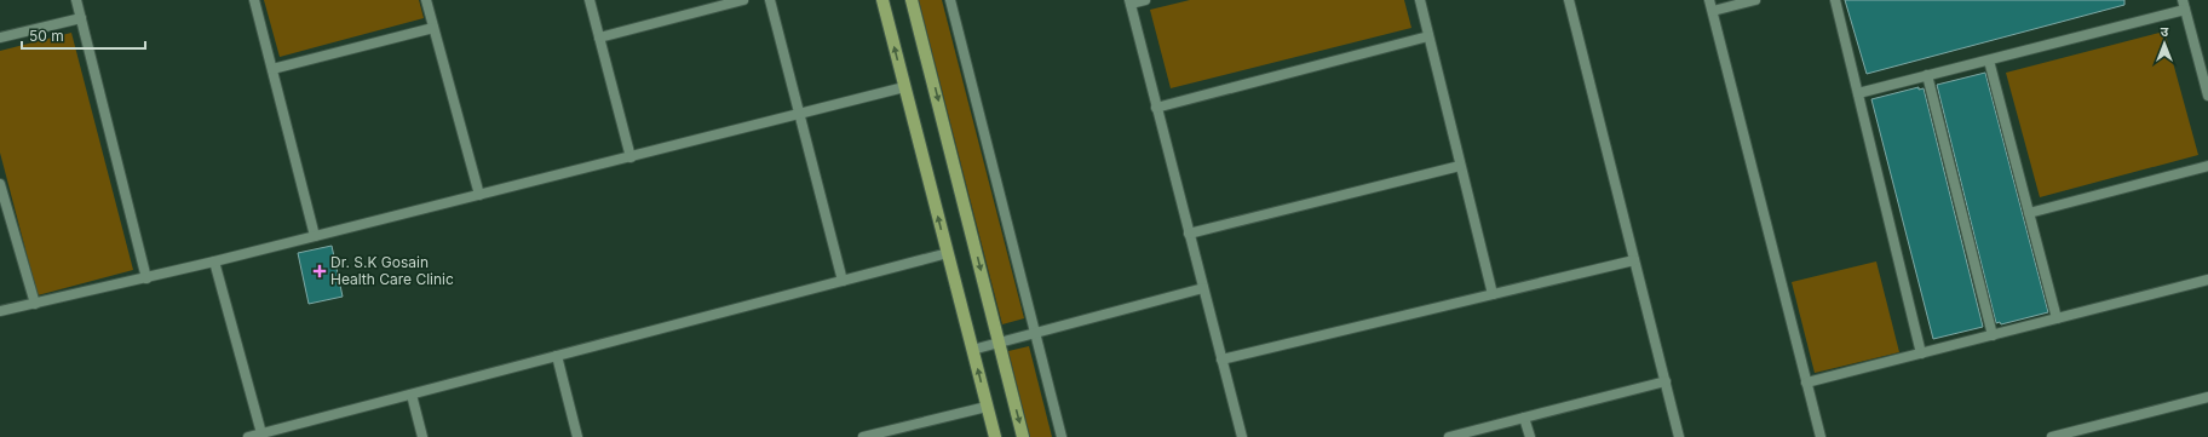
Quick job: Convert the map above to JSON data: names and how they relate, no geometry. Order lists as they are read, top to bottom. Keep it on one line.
{"places":{"health":["Dr. S.K Gosain Health Care Clinic"]},"scale_bar":"50 m","north":"top"}
